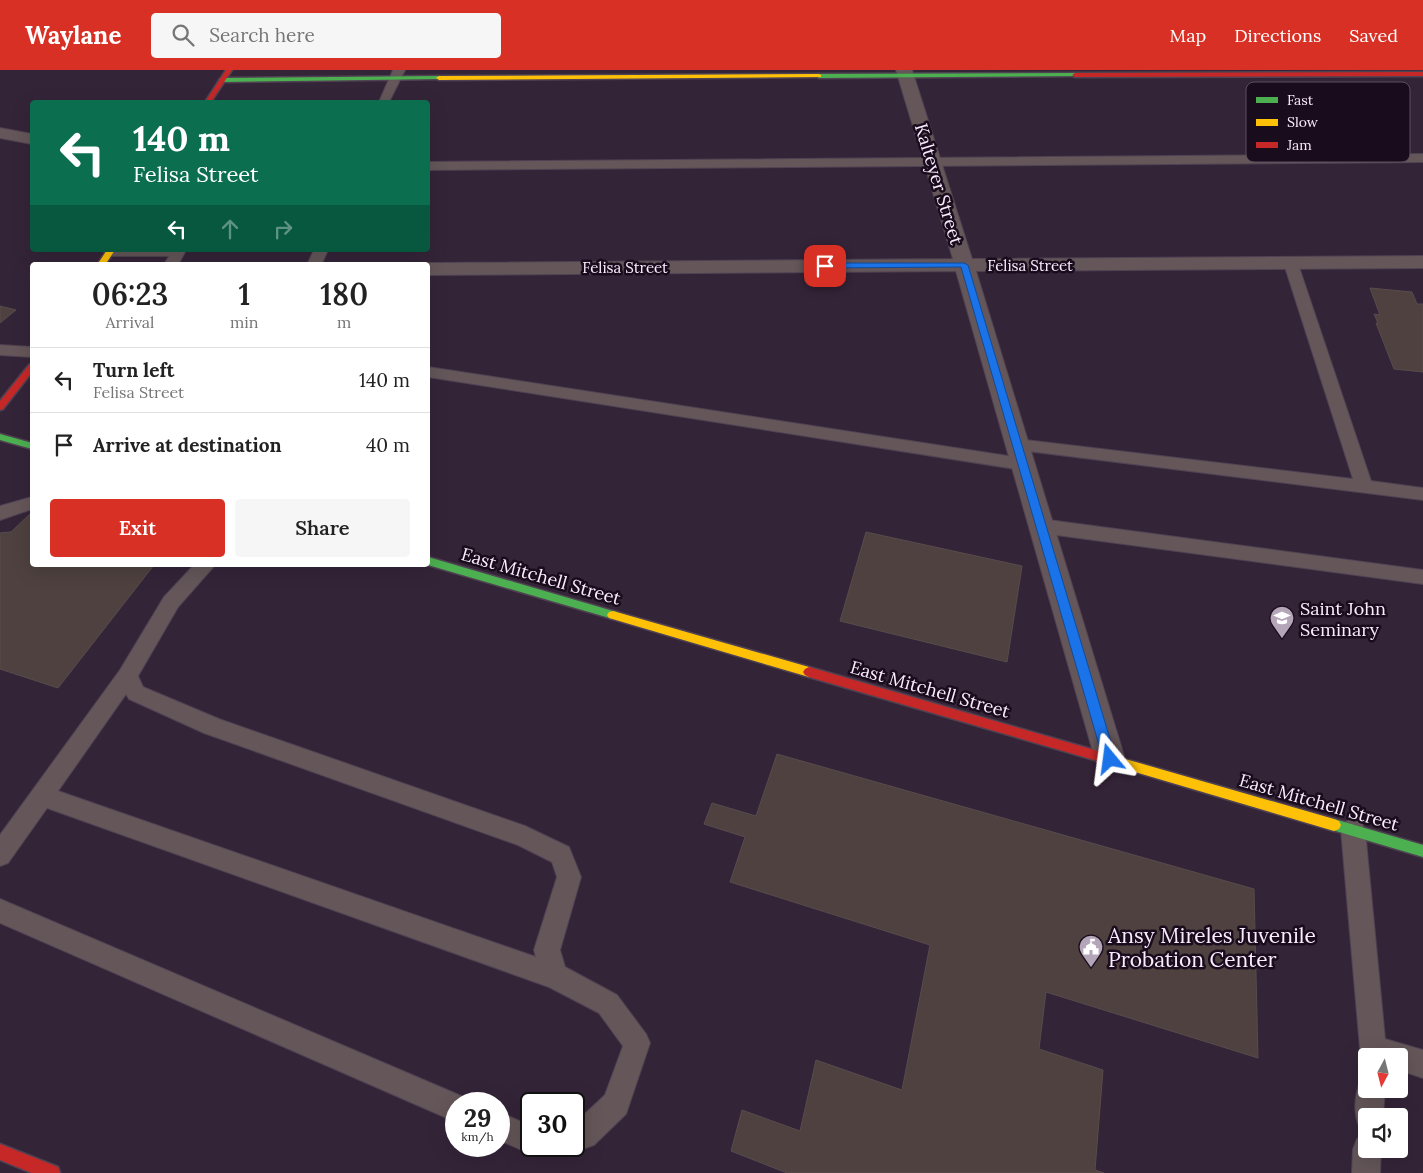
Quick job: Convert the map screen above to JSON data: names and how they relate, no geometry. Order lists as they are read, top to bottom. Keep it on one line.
{"streets":{"street":["Kalteyer Street","Felisa Street","East Mitchell Street"]},"crossings":[["Kalteyer Street","Felisa Street"],["Kalteyer Street","East Mitchell Street"]],"places":{"school or university":["Saint John Seminary"],"public building":["Ansy Mireles Juvenile Probation Center"]},"legend":["Fast","Slow","Jam"],"north":"bottom","page":{"header":"Waylane","search":"Search here","nav":["Map","Directions","Saved"],"turn":["140 m","Felisa Street"],"eta":["06:23","Arrival","1","min","180","m"],"list":[{"name":"Turn left","note":"Felisa Street","value":"140 m"},{"name":"Arrive at destination","value":"40 m"}],"buttons":["Exit","Share"],"speed":"29 km/h","limit":"30"}}
